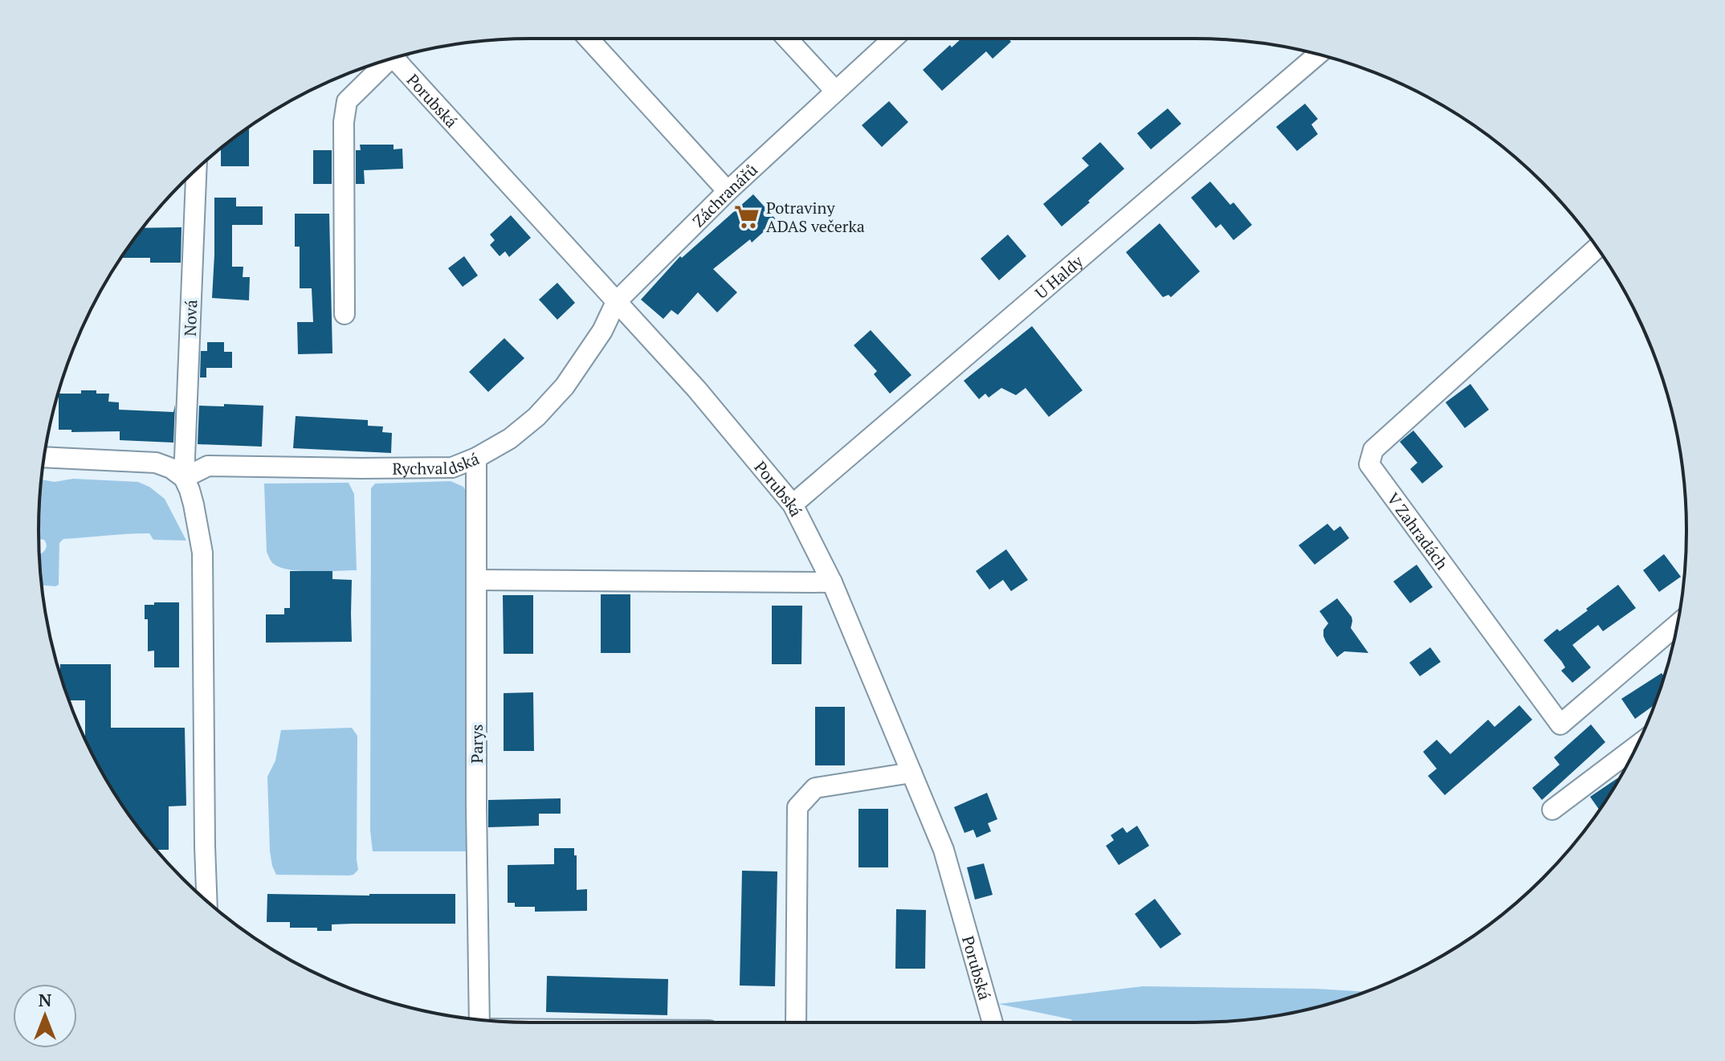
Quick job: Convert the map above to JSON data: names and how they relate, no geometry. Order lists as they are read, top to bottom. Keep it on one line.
{"streets":{"street":["Porubská","Záchranářů","U Haldy","Nová","Rychvaldská","V Zahradách","Parys"]},"crossings":[["Porubská","Záchranářů"],["Porubská","U Haldy"],["Porubská","Rychvaldská"],["Záchranářů","Rychvaldská"],["Nová","Rychvaldská"],["Rychvaldská","Parys"]],"places":{"supermarket":["Potraviny ADAS večerka"]},"north":"top"}
